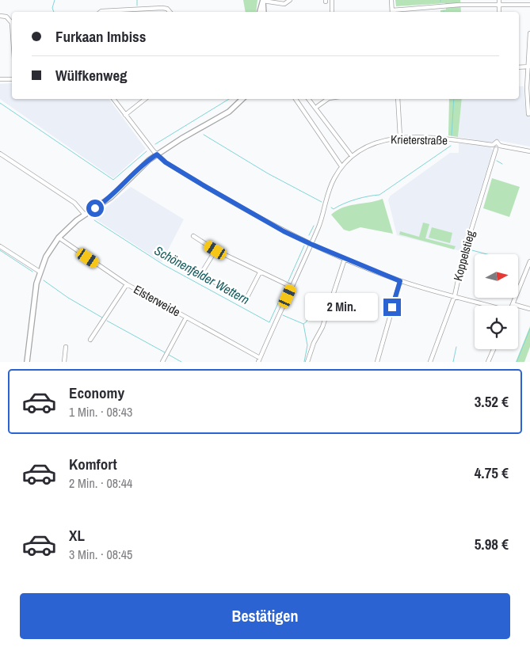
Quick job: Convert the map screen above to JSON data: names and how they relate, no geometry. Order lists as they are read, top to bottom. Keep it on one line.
{"streets":{"street":["Krieterstraße","Koppelstieg","Elsterweide"]},"crossings":[["Krieterstraße","Elsterweide"]],"water":["Schönenfelder Wettern"],"north":"right","page":{"banner":["Furkaan Imbiss","Wülfkenweg"],"bubble":"2 Min.","list":[{"name":"Economy","note":"1 Min. · 08:43","value":"3.52 €"},{"name":"Komfort","note":"2 Min. · 08:44","value":"4.75 €"},{"name":"XL","note":"3 Min. · 08:45","value":"5.98 €"}],"buttons":"Bestätigen"}}
